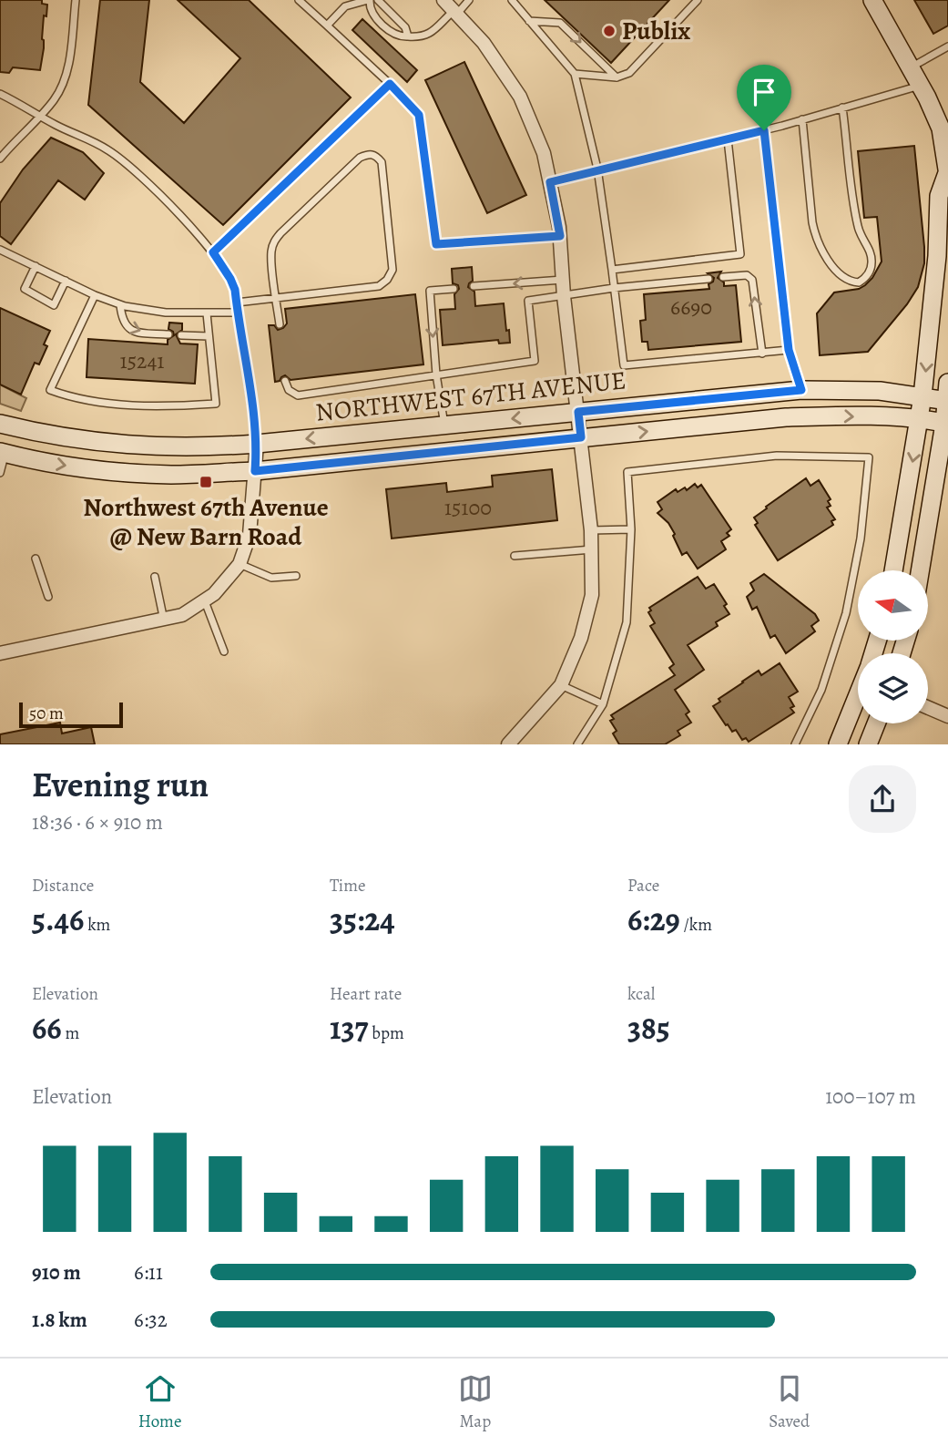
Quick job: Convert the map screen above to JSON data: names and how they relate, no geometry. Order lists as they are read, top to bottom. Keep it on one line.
{"streets":{"main road":["NORTHWEST 67TH AVENUE"]},"places":{"other":["Publix"],"transit":["Northwest 67th Avenue @ New Barn Road"]},"house_numbers":["6690","15241","15100"],"scale_bar":"50 m","north":"left","page":{"scale":"50 m","heading":["Evening run","18:36 · 6 × 910 m"],"stats":[["Distance","5.46 km"],["Time","35:24"],["Pace","6:29 /km"],["Elevation","66 m"],["Heart rate","137 bpm"],["kcal","385"]],"chart":["Elevation","100–107 m"],"list":[{"name":"910 m","note":"6:11"},{"name":"1.8 km","note":"6:32"}],"tabs":["Home","Map","Saved"]}}
